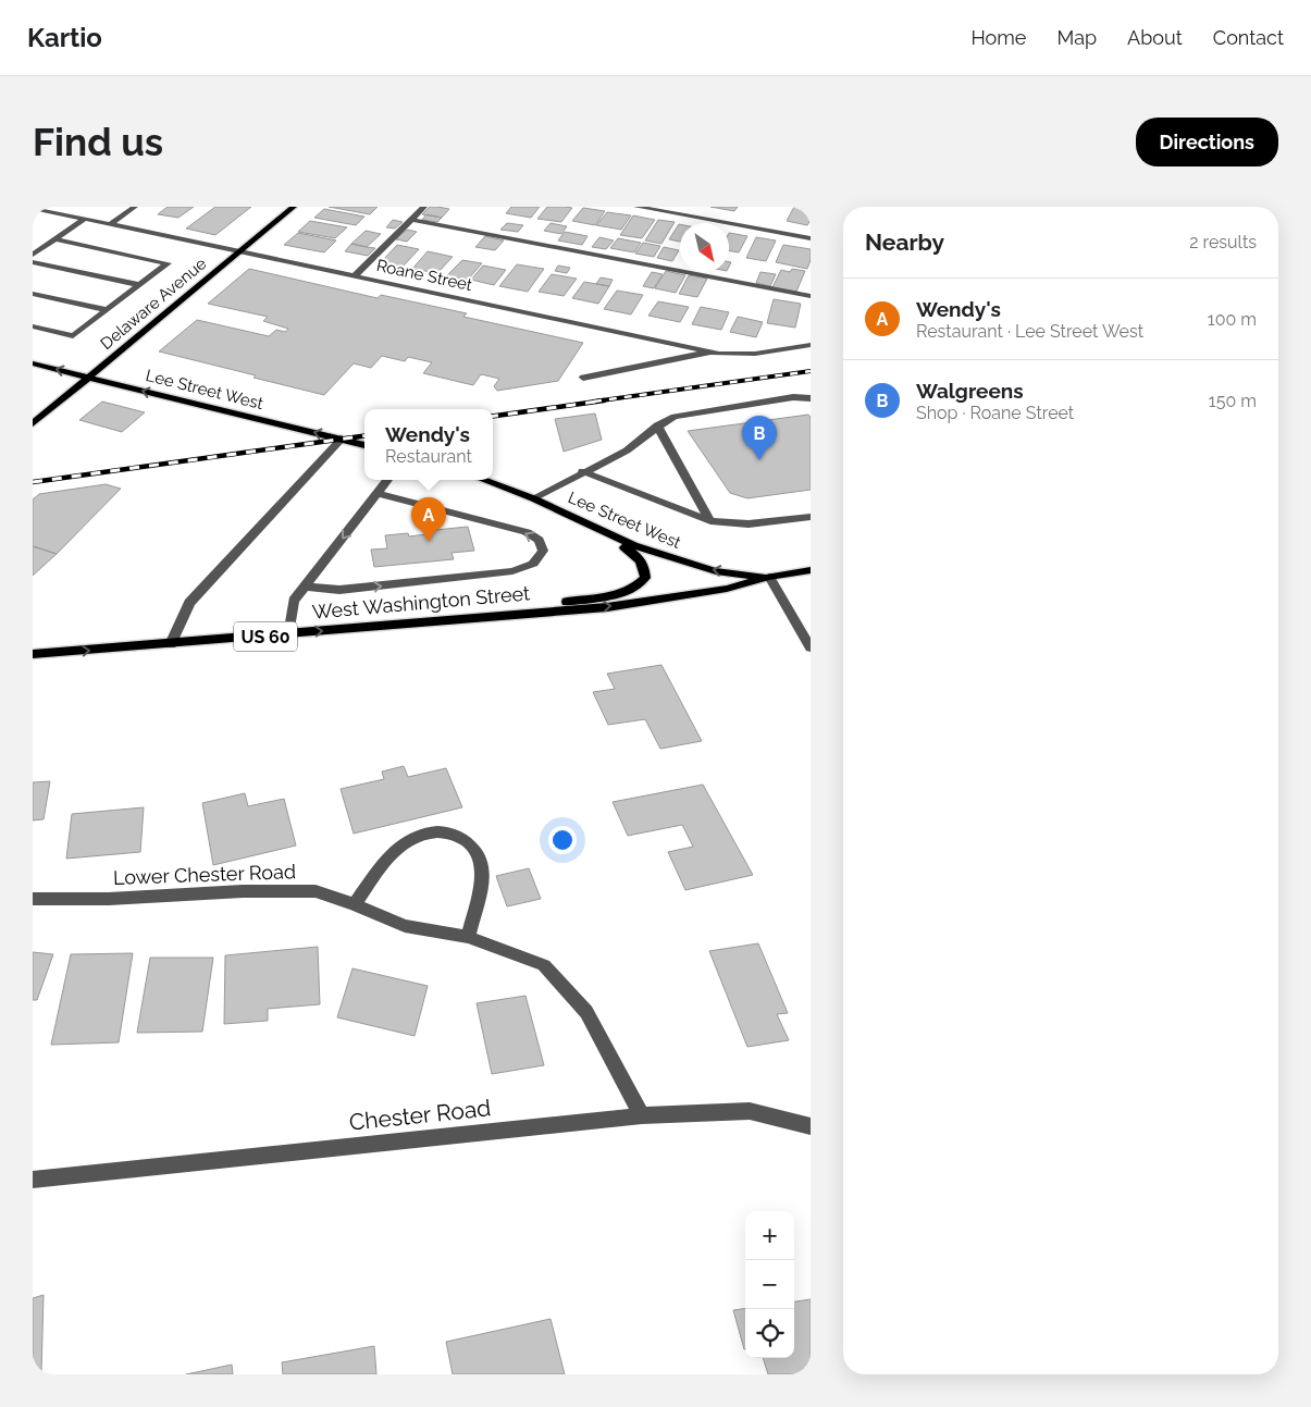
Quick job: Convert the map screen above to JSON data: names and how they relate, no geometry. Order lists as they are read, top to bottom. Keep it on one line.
{"streets":{"main road":["Delaware Avenue","Lee Street West","West Washington Street","US 60"],"street":["Roane Street","Lower Chester Road","Chester Road"]},"crossings":[["Roane Street","Delaware Avenue"],["Delaware Avenue","Lee Street West"],["Lee Street West","West Washington Street"],["Lower Chester Road","Chester Road"]],"one_way":["Lee Street West","West Washington Street"],"north":"bottom right","page":{"header":"Kartio","nav":["Home","Map","About","Contact"],"buttons":"Directions","title":"Find us","heading":["Nearby","2 results"],"list":[{"mark":"A","name":"Wendy's","note":"Restaurant · Lee Street West","value":"100 m"},{"mark":"B","name":"Walgreens","note":"Shop · Roane Street","value":"150 m"}],"popup":["Wendy's","Restaurant"],"pins":["B","A"],"map_buttons":["+","−"]}}
